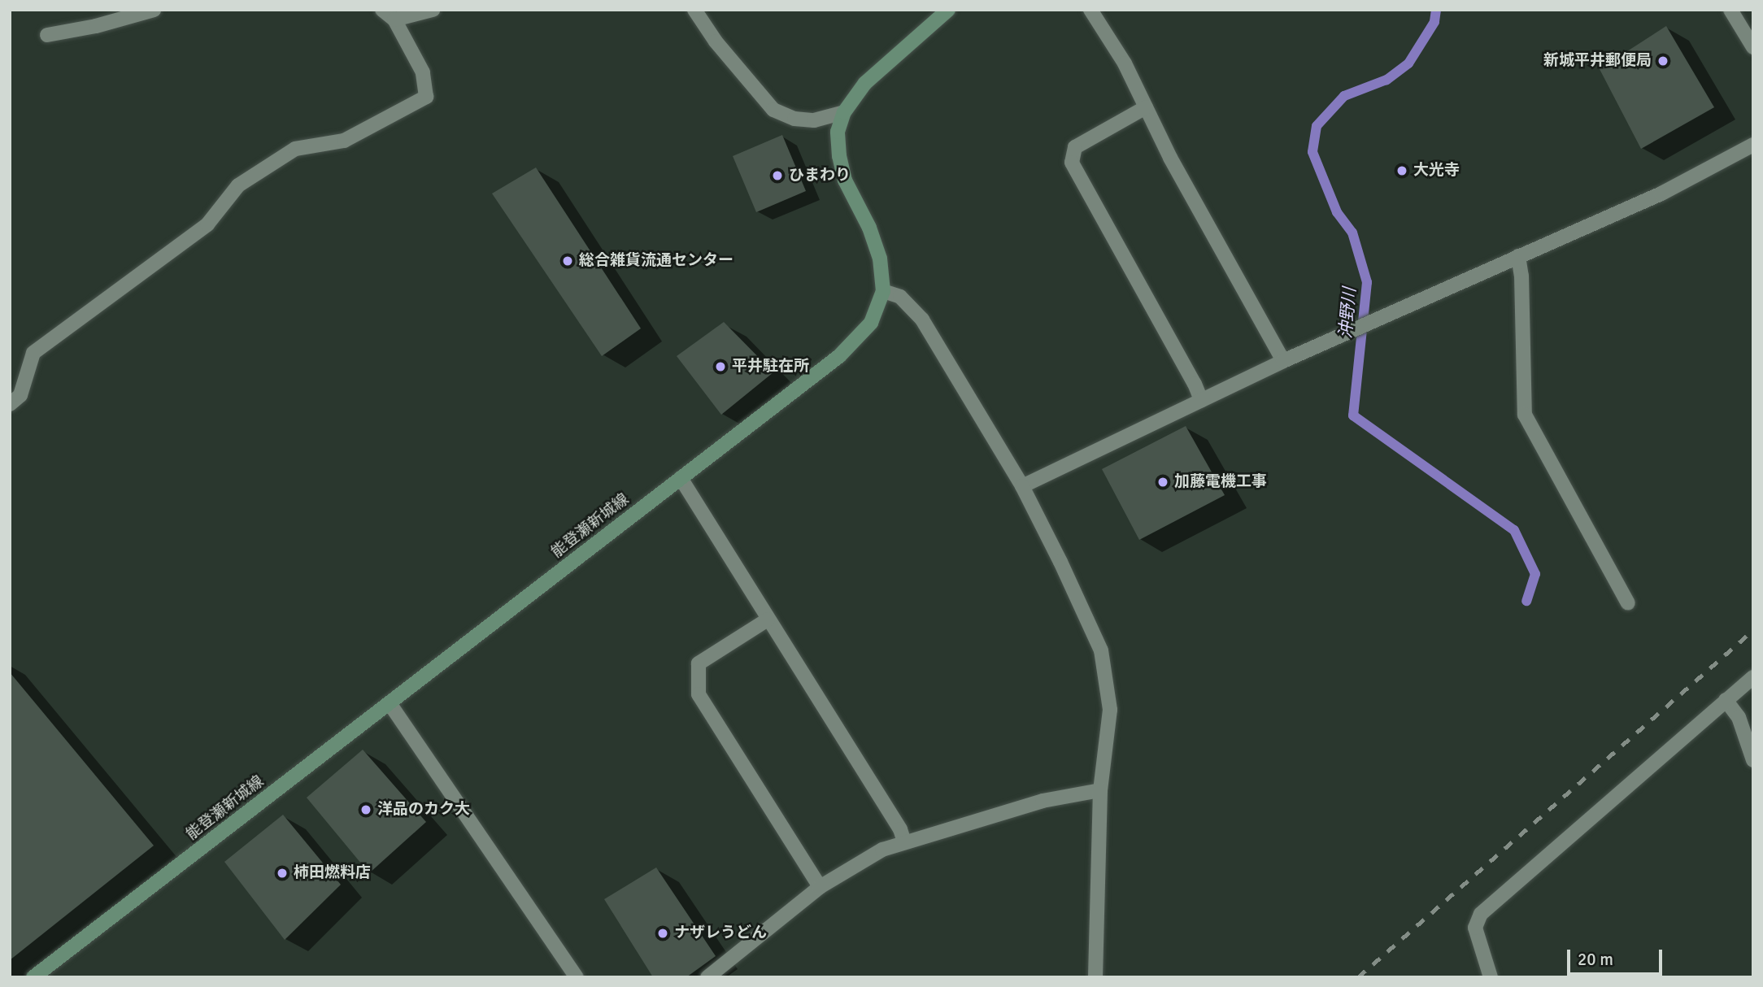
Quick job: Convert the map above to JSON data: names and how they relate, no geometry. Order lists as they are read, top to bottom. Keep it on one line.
{"streets":{"main road":["能登瀬新城線"]},"water":["沖野川"],"places":["新城平井郵便局","大光寺","ひまわり","総合雑貨流通センター","平井駐在所","加藤電機工事","洋品のカク大","柿田燃料店","ナザレうどん"],"scale_bar":"20 m"}
